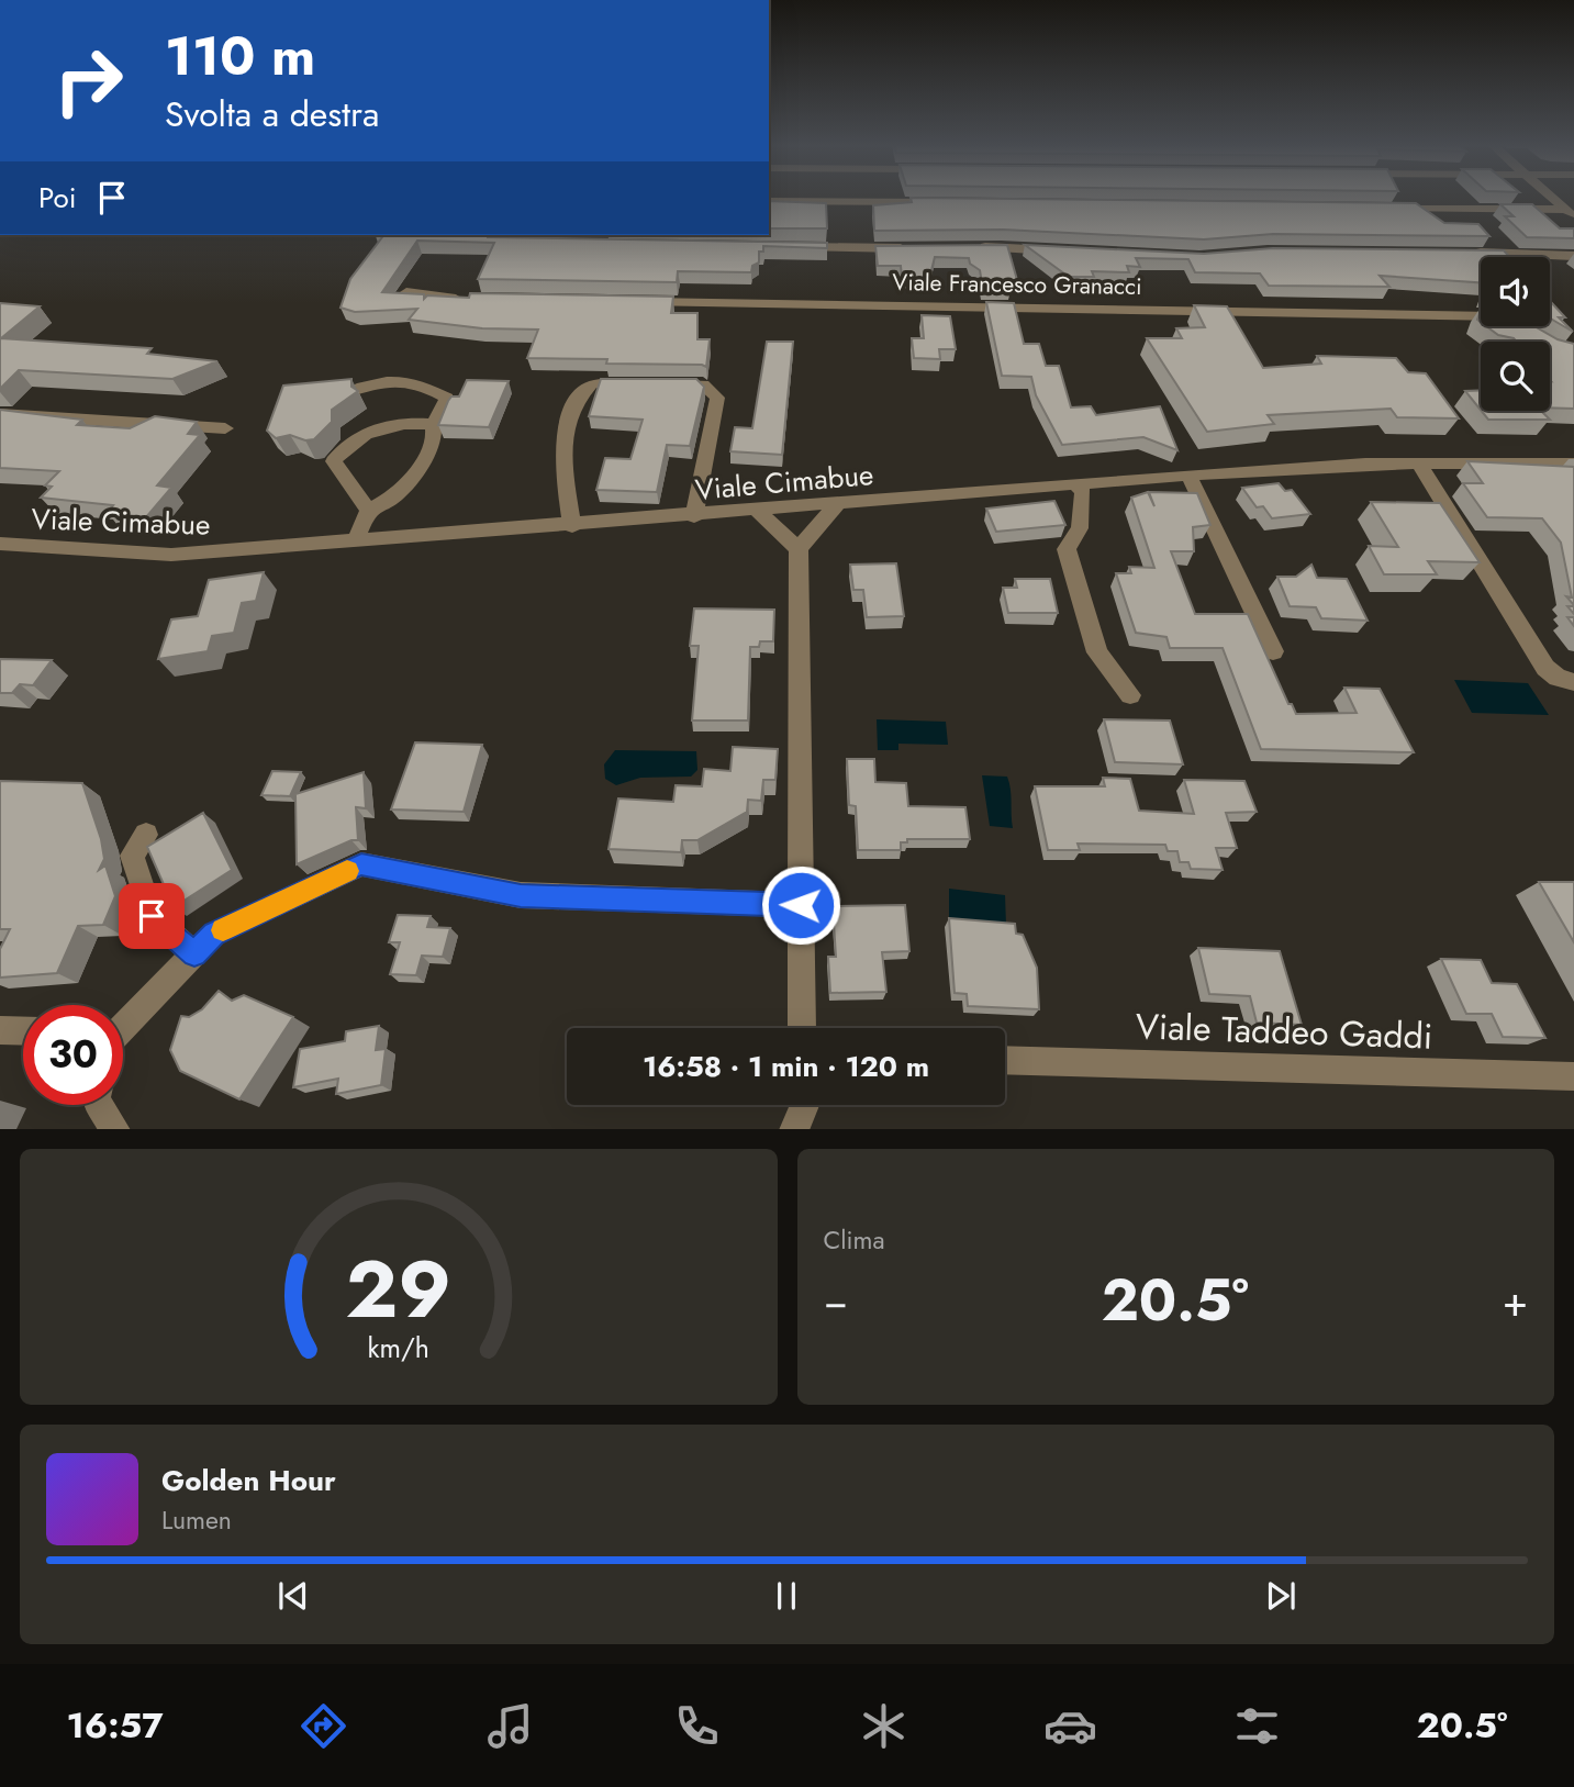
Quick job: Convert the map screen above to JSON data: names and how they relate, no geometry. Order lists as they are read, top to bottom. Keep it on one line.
{"streets":{"street":["Viale Francesco Granacci","Viale Cimabue","Viale Taddeo Gaddi"]},"page":{"turn":["110 m","Svolta a destra"],"then":"Poi","limit":"30","trip":"16:58 · 1 min · 120 m","tile":"Clima","heat":["−","20.5°","+"],"song":["Golden Hour","Lumen"],"tabs":["16:57","20.5°"],"gauge":["29","km/h"]}}
